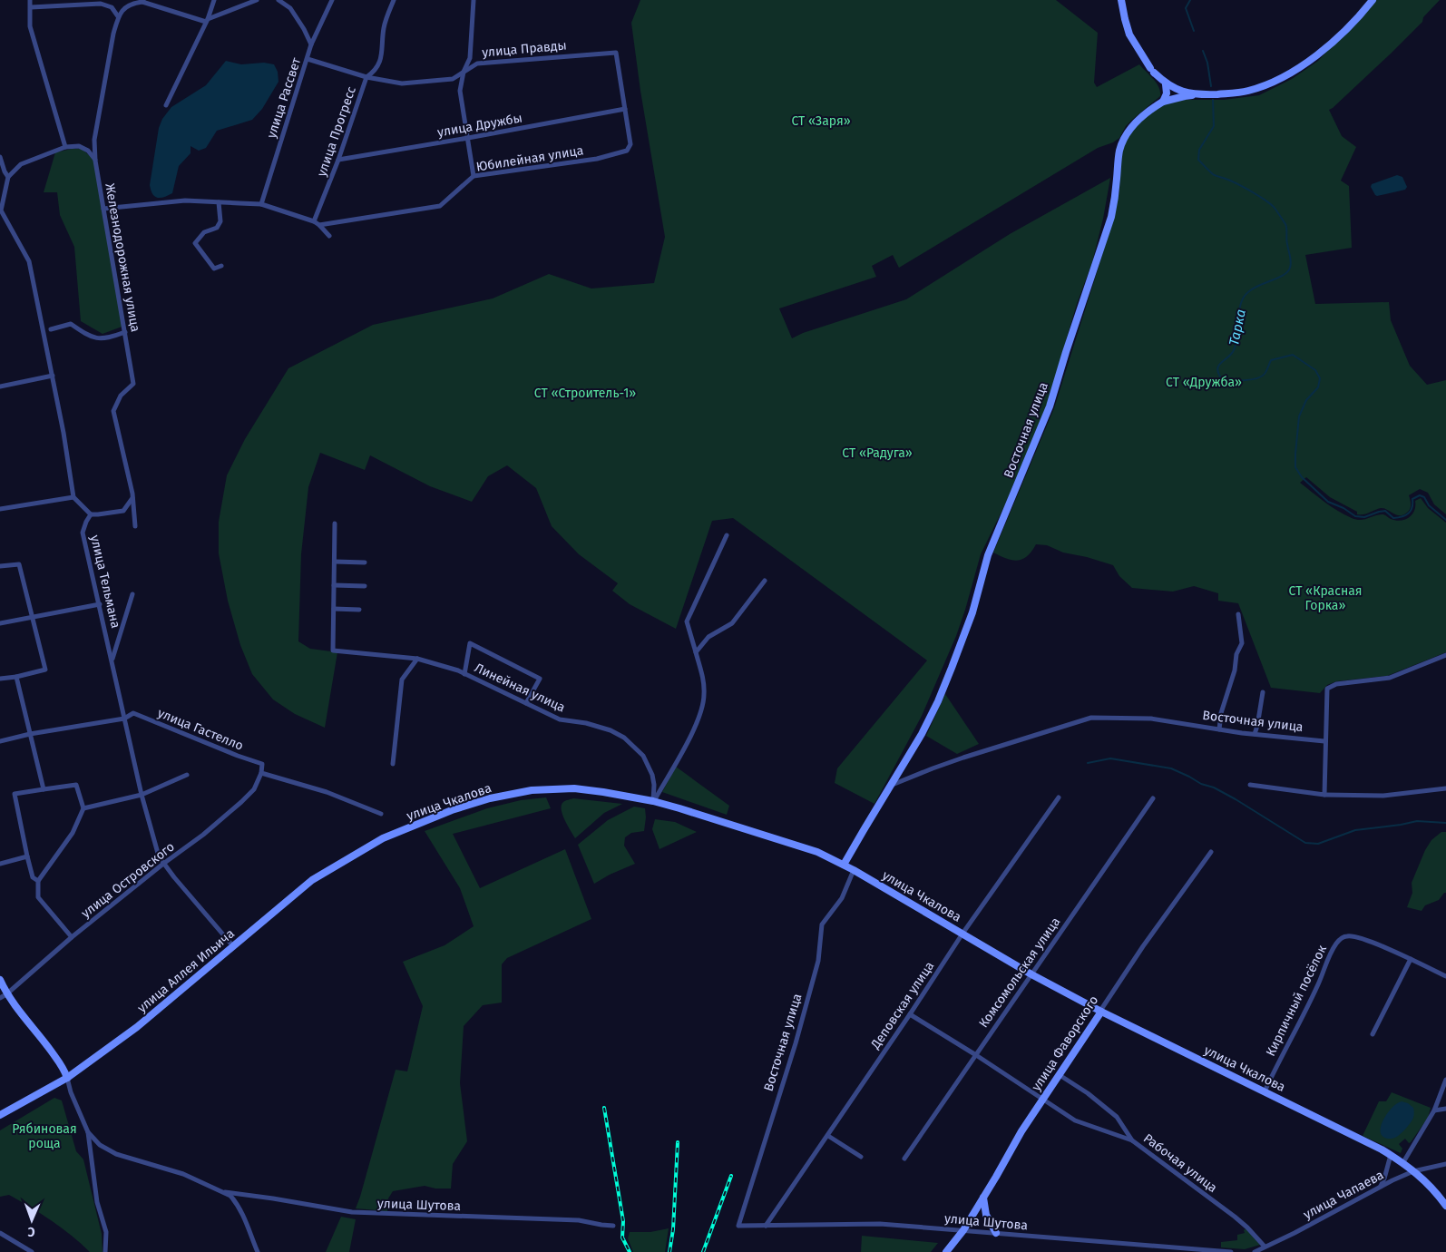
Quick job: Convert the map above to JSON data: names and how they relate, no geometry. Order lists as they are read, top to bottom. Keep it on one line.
{"streets":{"street":["улица Правды","улица Рассвет","улица Дружбы","улица Прогресс","Юбилейная улица","Железнодорожная улица","Восточная улица","улица Тельмана","Линейная улица","улица Гастелло","улица Чкалова","улица Островского","улица Аллея Ильича","Комсомольская улица","Кирпичный посёлок","Деповская улица","улица Фаворского","Рабочая улица","улица Чапаева","улица Шутова"]},"crossings":[["улица Правды","улица Рассвет"],["улица Правды","улица Прогресс"],["улица Правды","Юбилейная улица"],["улица Дружбы","улица Прогресс"],["улица Дружбы","Юбилейная улица"],["Восточная улица","улица Чкалова"],["Восточная улица","улица Шутова"],["улица Тельмана","улица Гастелло"],["улица Тельмана","улица Островского"],["улица Тельмана","улица Аллея Ильича"],["Линейная улица","улица Чкалова"],["улица Гастелло","улица Островского"],["улица Чкалова","улица Аллея Ильича"],["улица Чкалова","Комсомольская улица"],["улица Чкалова","Кирпичный посёлок"],["улица Чкалова","Деповская улица"],["улица Чкалова","улица Фаворского"],["улица Чкалова","улица Чапаева"],["Комсомольская улица","Рабочая улица"],["Деповская улица","Рабочая улица"],["Деповская улица","улица Шутова"],["улица Фаворского","Рабочая улица"],["улица Фаворского","улица Шутова"],["Рабочая улица","улица Чапаева"]],"water":["Тарка"],"parks":["СТ «Заря»","СТ «Дружба»","СТ «Строитель-1»","СТ «Радуга»","СТ «Красная Горка»","Рябиновая роща"],"north":"bottom"}
